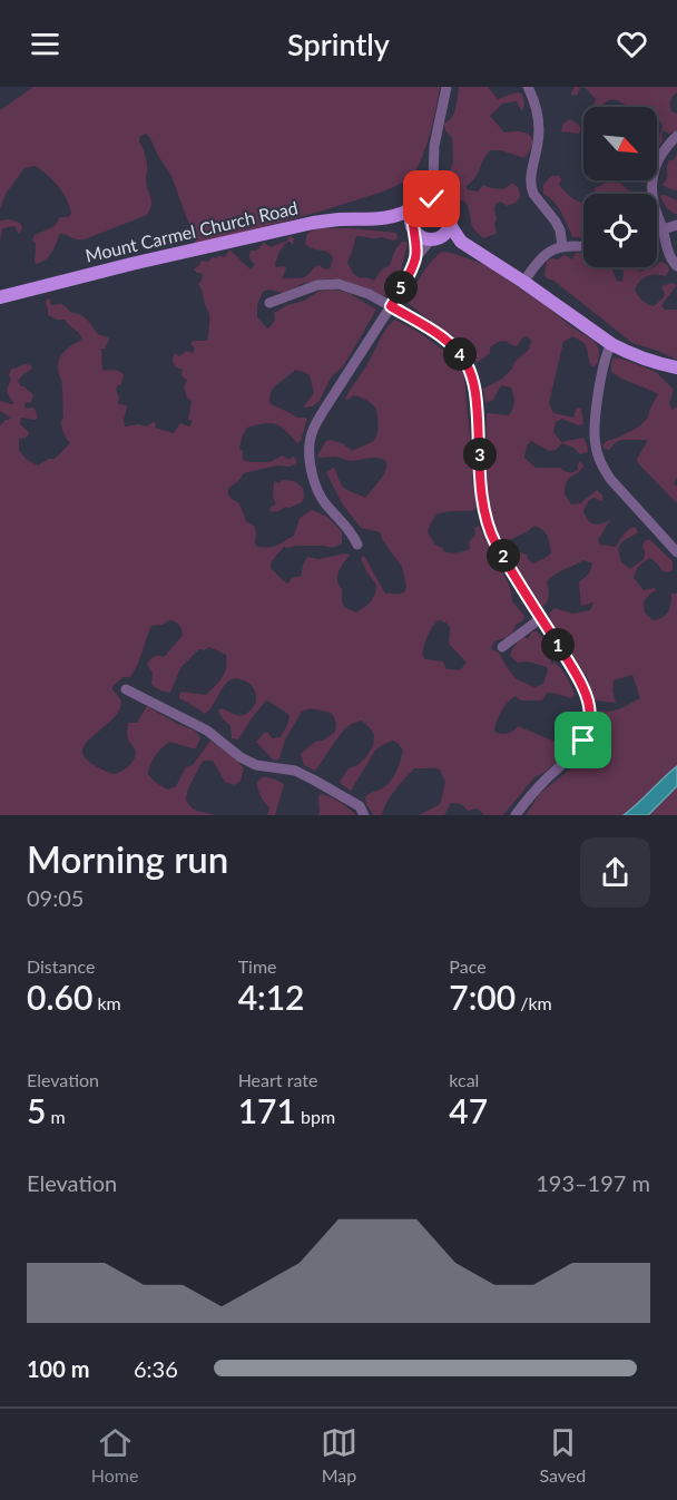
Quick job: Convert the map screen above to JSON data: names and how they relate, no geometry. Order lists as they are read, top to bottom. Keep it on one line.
{"streets":{"main road":["Mount Carmel Church Road"]},"north":"bottom right","page":{"header":"Sprintly","pins":["5","4","3","2","1"],"heading":["Morning run","09:05"],"stats":[["Distance","0.60 km"],["Time","4:12"],["Pace","7:00 /km"],["Elevation","5 m"],["Heart rate","171 bpm"],["kcal","47"]],"chart":["Elevation","193–197 m"],"list":[{"name":"100 m","note":"6:36"}],"tabs":["Home","Map","Saved"]}}
